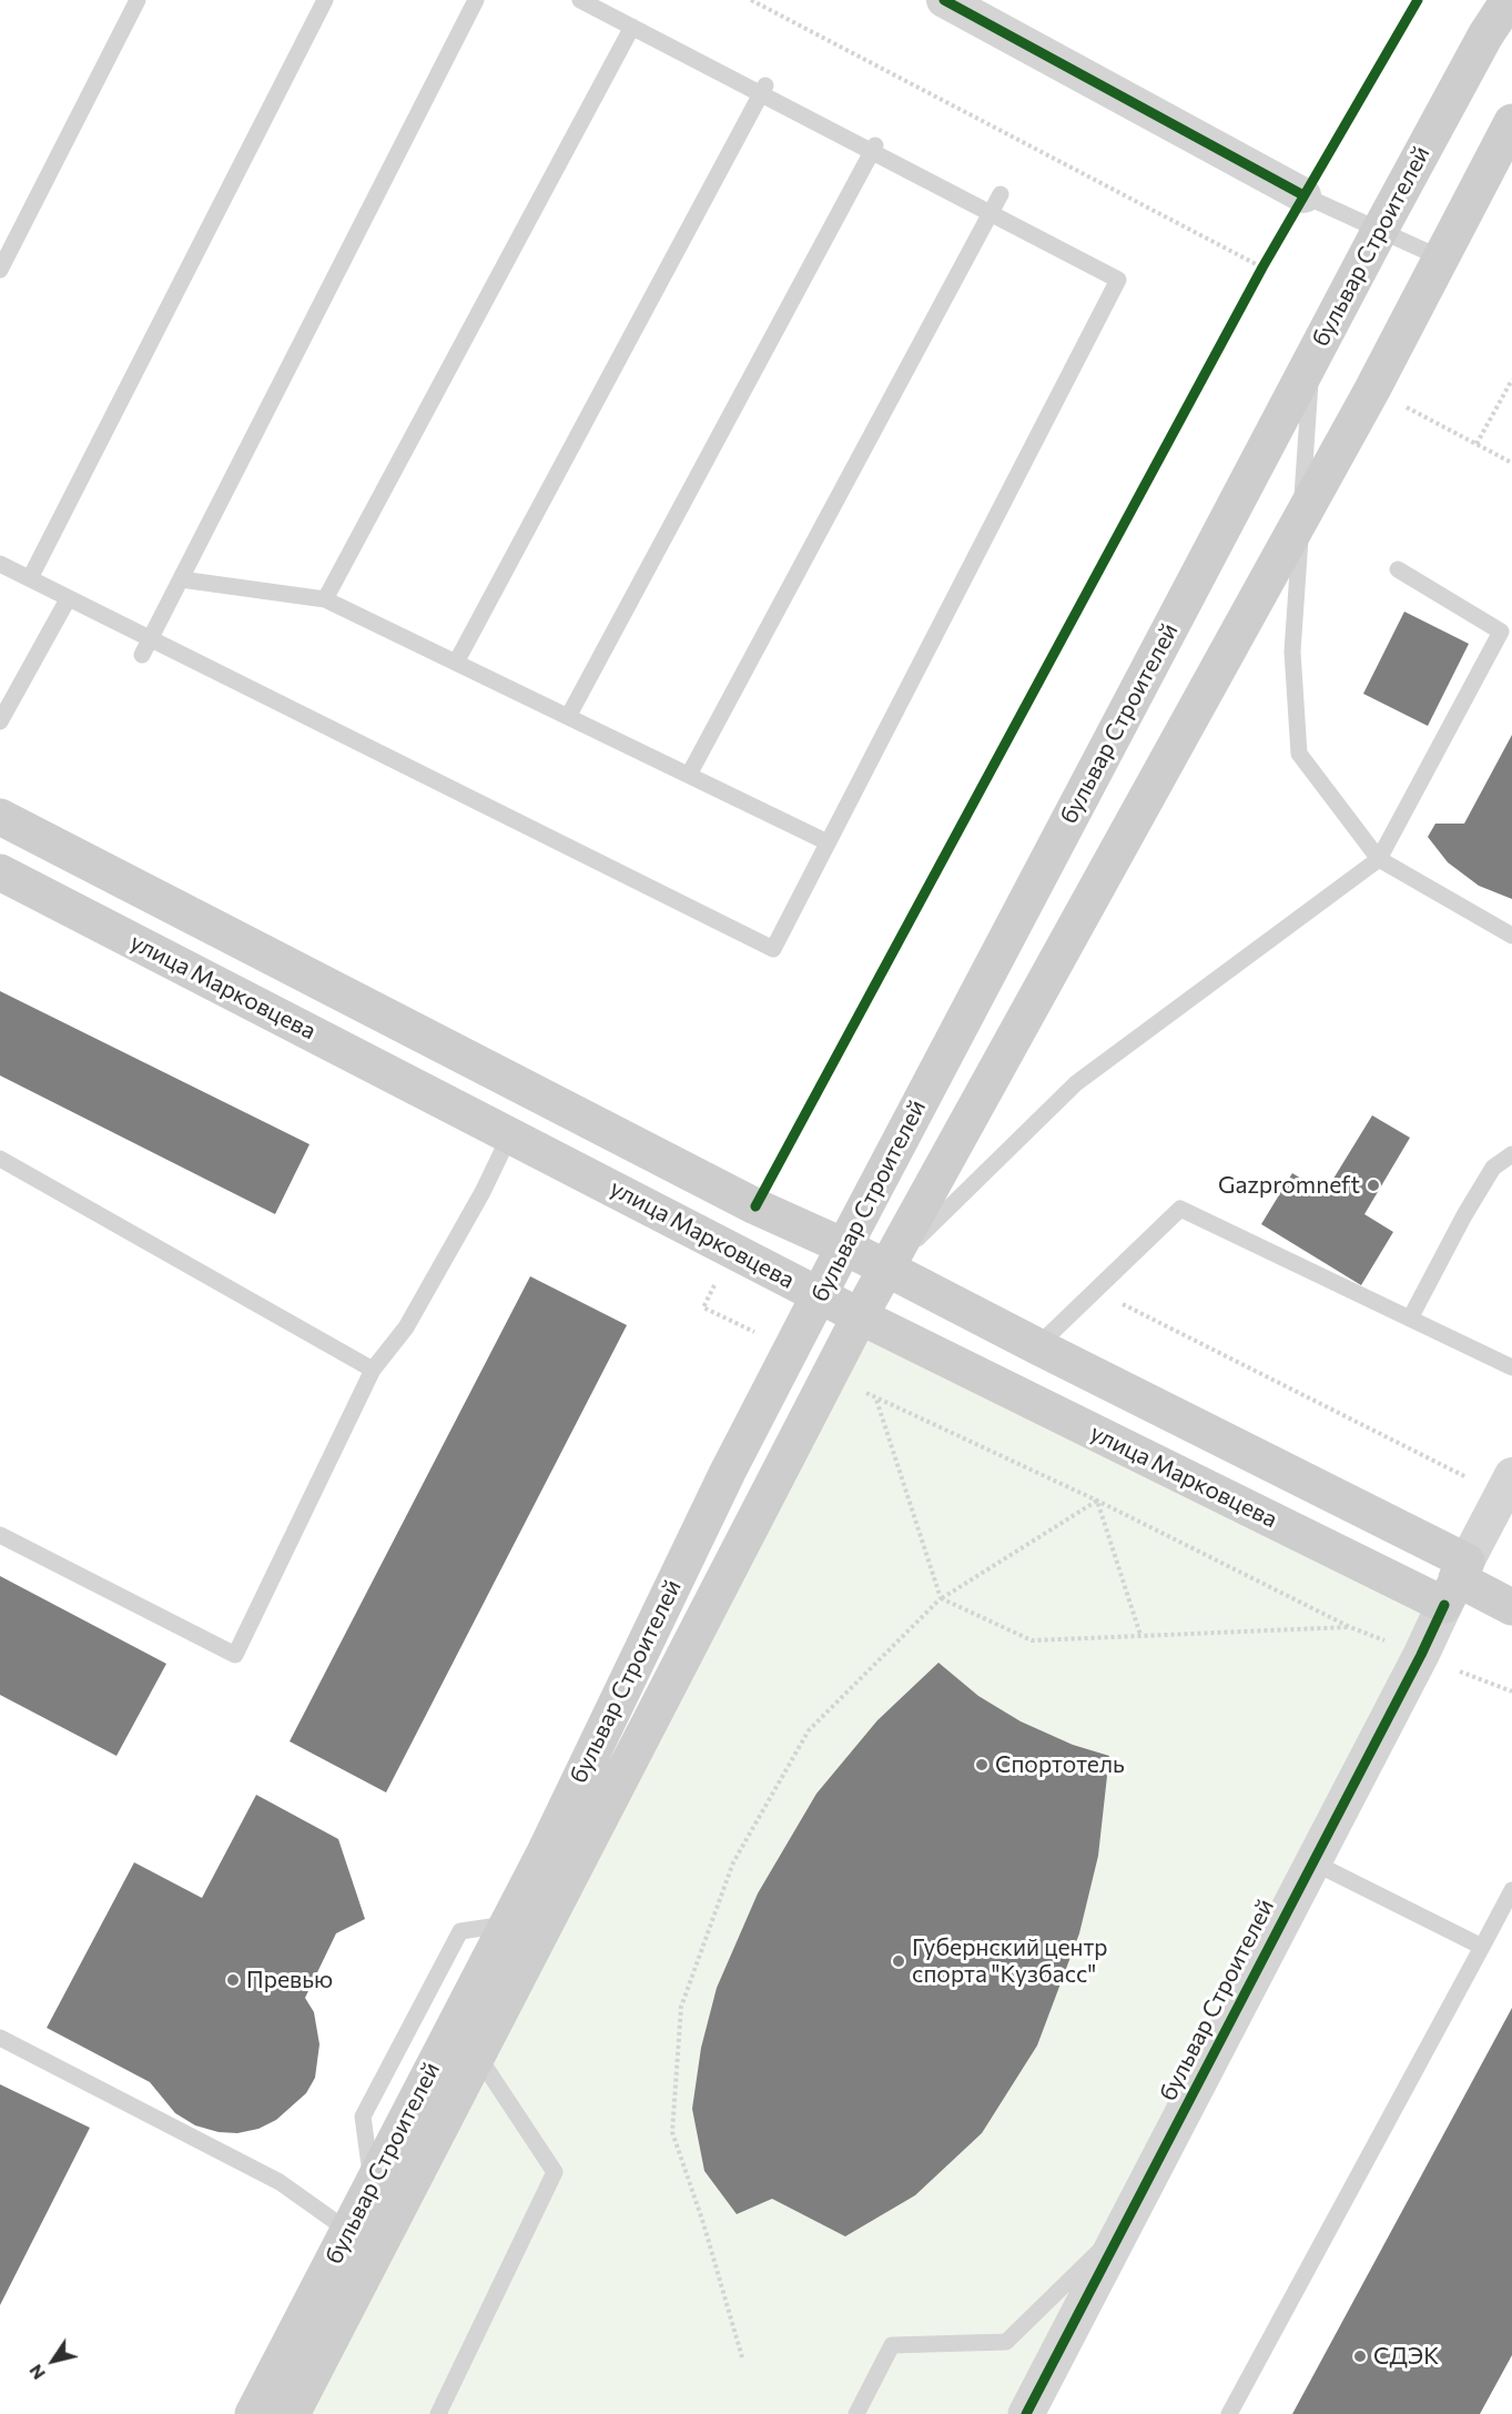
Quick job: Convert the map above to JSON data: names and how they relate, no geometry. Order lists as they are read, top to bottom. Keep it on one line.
{"streets":{"main road":["бульвар Строителей","улица Марковцева"]},"crossings":[["бульвар Строителей","улица Марковцева"]],"places":["Gazpromneft","Спортотель","Губернский центр спорта \"Кузбасс\"","Превью","СДЭК"],"north":"bottom left"}
